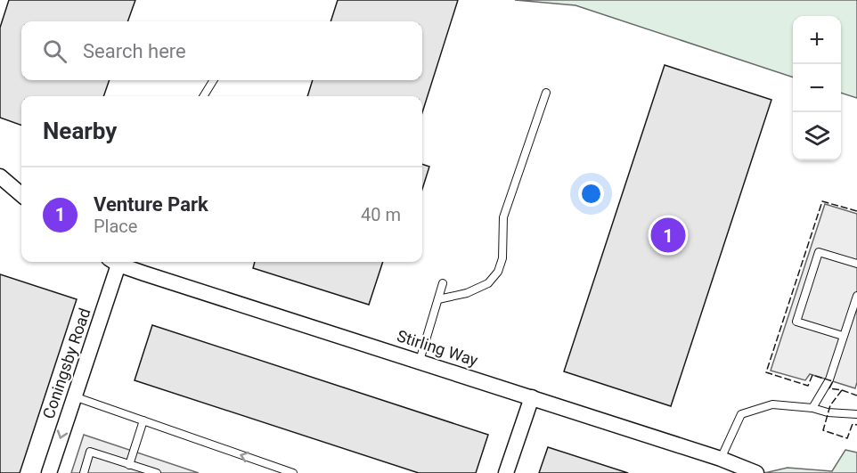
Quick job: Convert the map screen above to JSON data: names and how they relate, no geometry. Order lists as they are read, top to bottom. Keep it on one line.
{"streets":{"street":["Stirling Way","Coningsby Road"]},"crossings":[["Stirling Way","Coningsby Road"]],"one_way":["Coningsby Road"],"page":{"map_buttons":["+","−"],"search":"Search here","heading":"Nearby","list":[{"mark":"1","name":"Venture Park","note":"Place","value":"40 m"}],"pins":"1"}}
